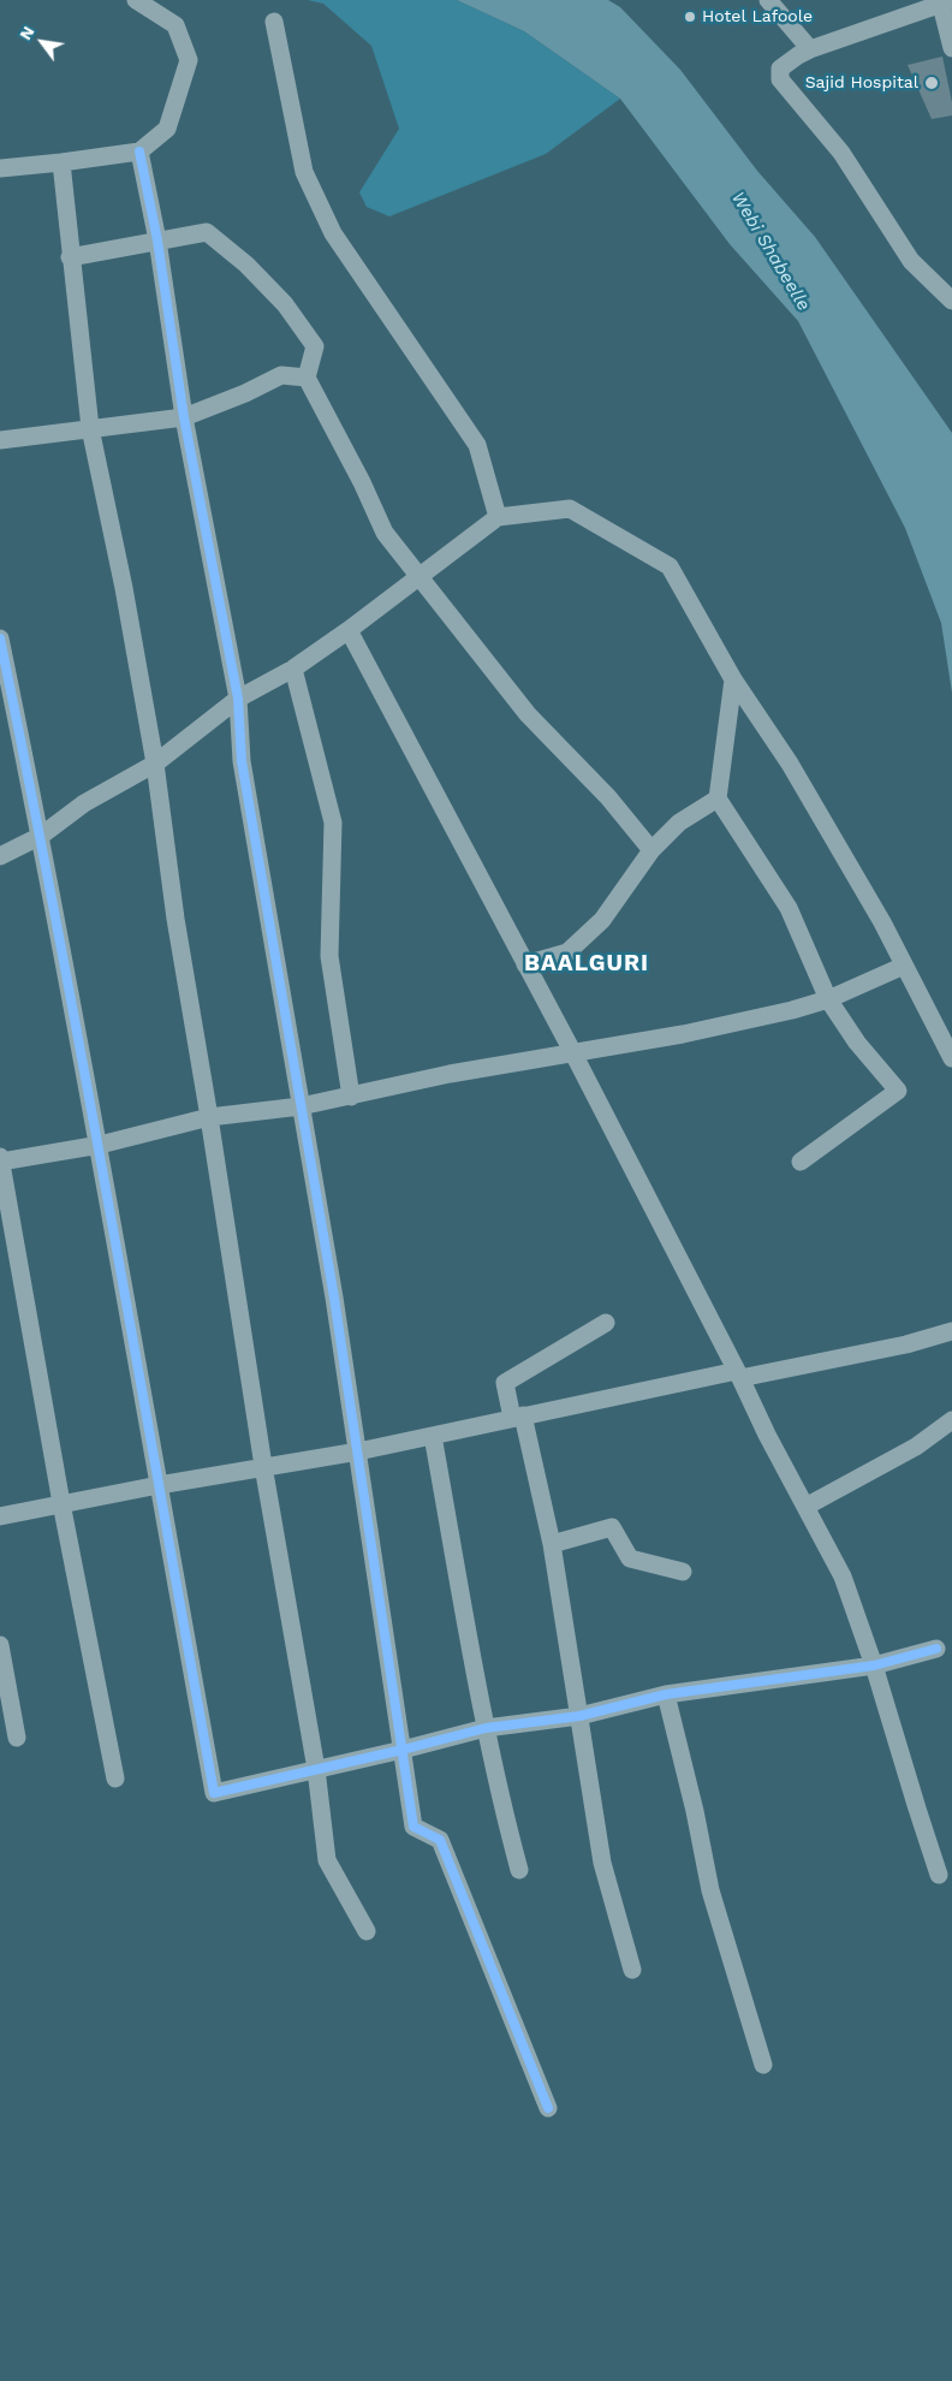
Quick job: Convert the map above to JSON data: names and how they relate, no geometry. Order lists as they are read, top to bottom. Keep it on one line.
{"districts":["BAALGURI"],"water":["Webi Shabeelle"],"places":["Hotel Lafoole","Sajid Hospital"],"north":"top left"}
